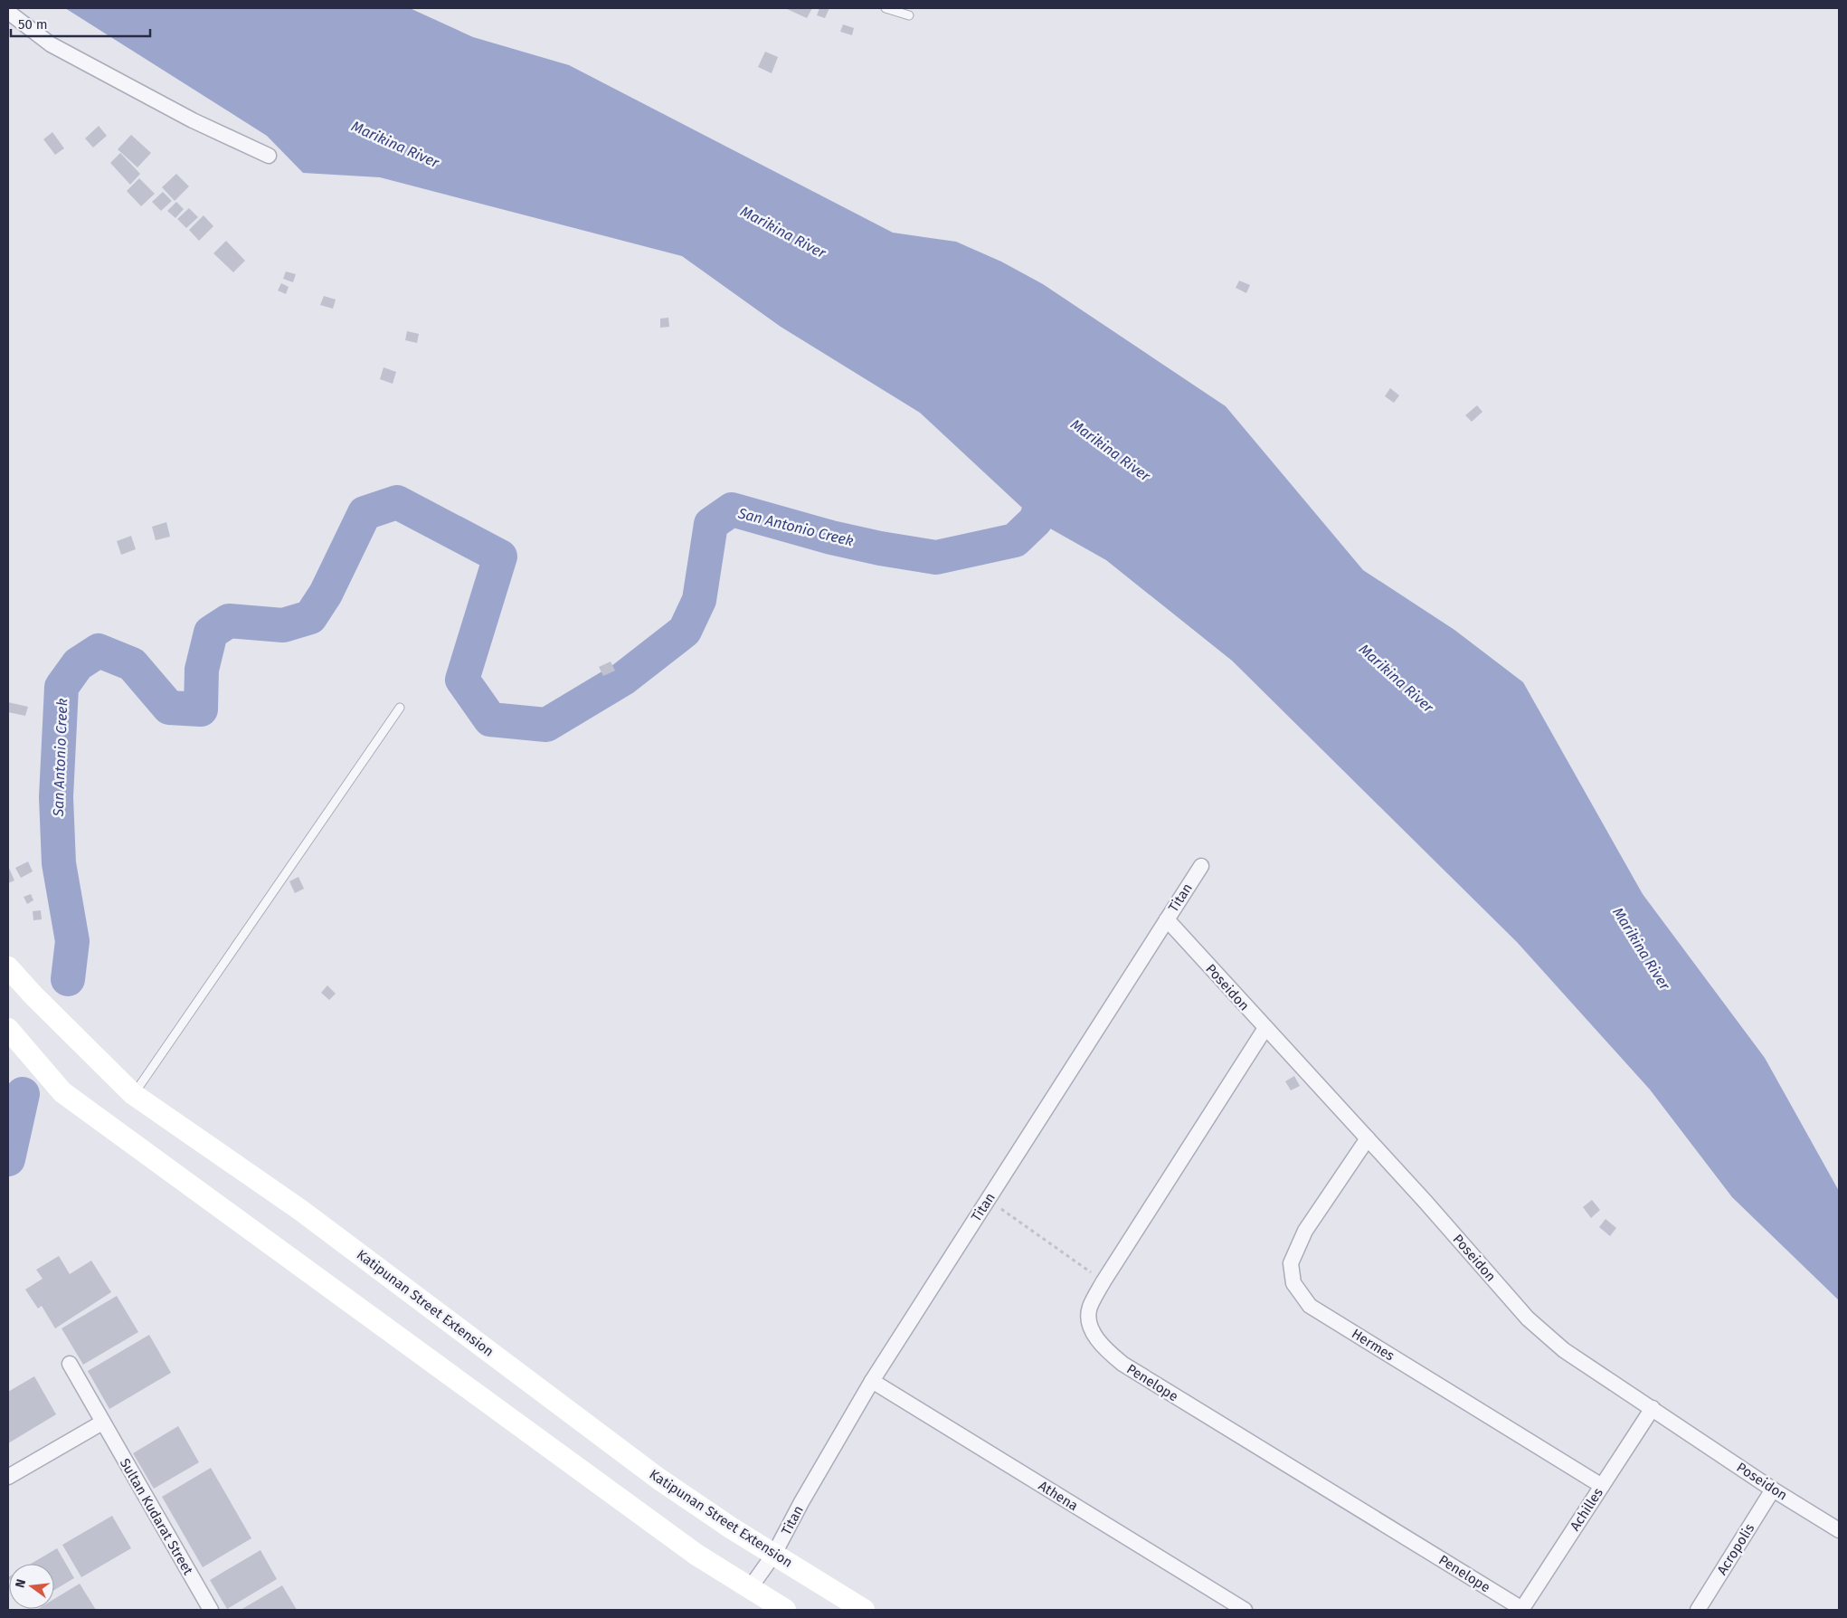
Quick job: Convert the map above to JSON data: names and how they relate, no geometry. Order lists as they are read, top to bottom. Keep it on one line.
{"streets":{"street":["Titan","Poseidon","Katipunan Street Extension","Hermes","Penelope","Athena","Achilles","Sultan Kudarat Street","Acropolis"]},"crossings":[["Titan","Poseidon"],["Titan","Katipunan Street Extension"],["Titan","Athena"],["Poseidon","Hermes"],["Poseidon","Penelope"],["Poseidon","Achilles"],["Poseidon","Acropolis"],["Hermes","Achilles"],["Penelope","Achilles"]],"water":["Marikina River","San Antonio Creek"],"scale_bar":"50 m","north":"left"}
